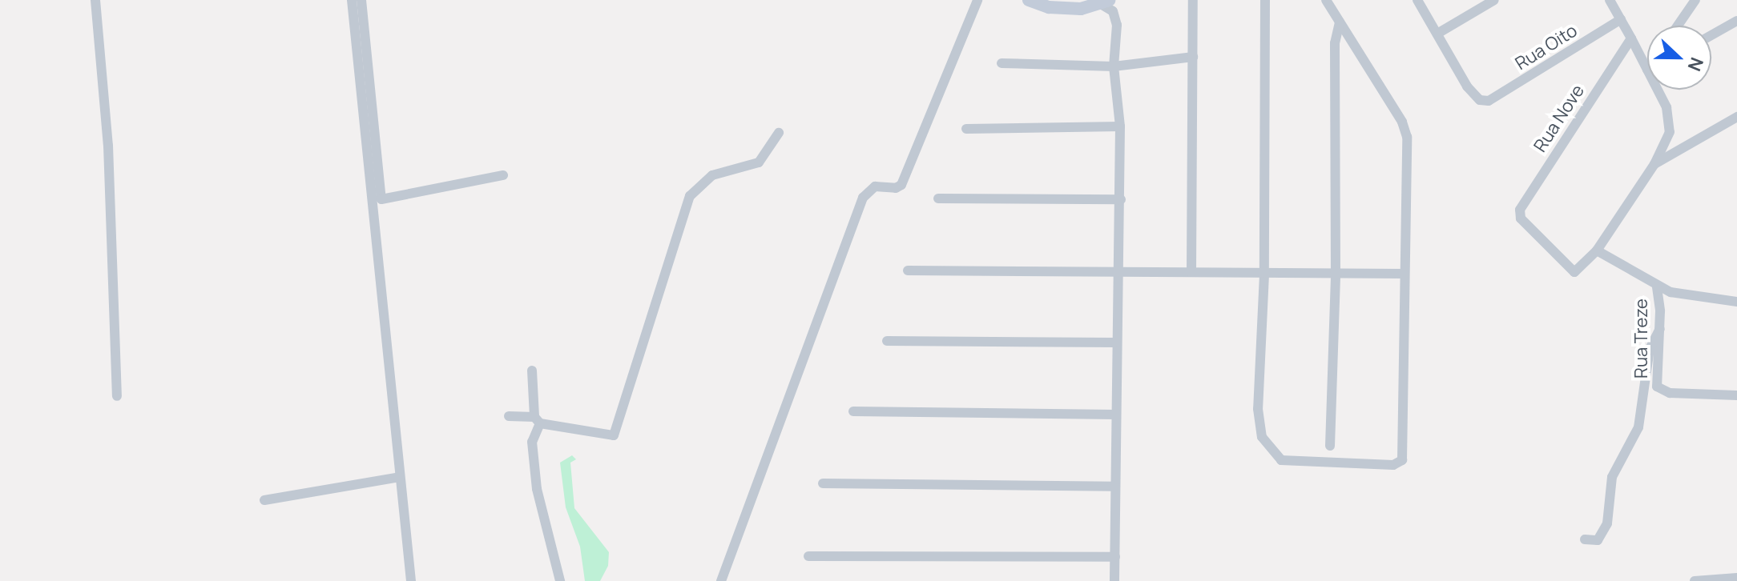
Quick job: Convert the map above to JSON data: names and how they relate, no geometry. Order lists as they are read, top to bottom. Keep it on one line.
{"streets":{"street":["Rua Oito","Rua Nove","Rua Treze"]},"north":"right"}
